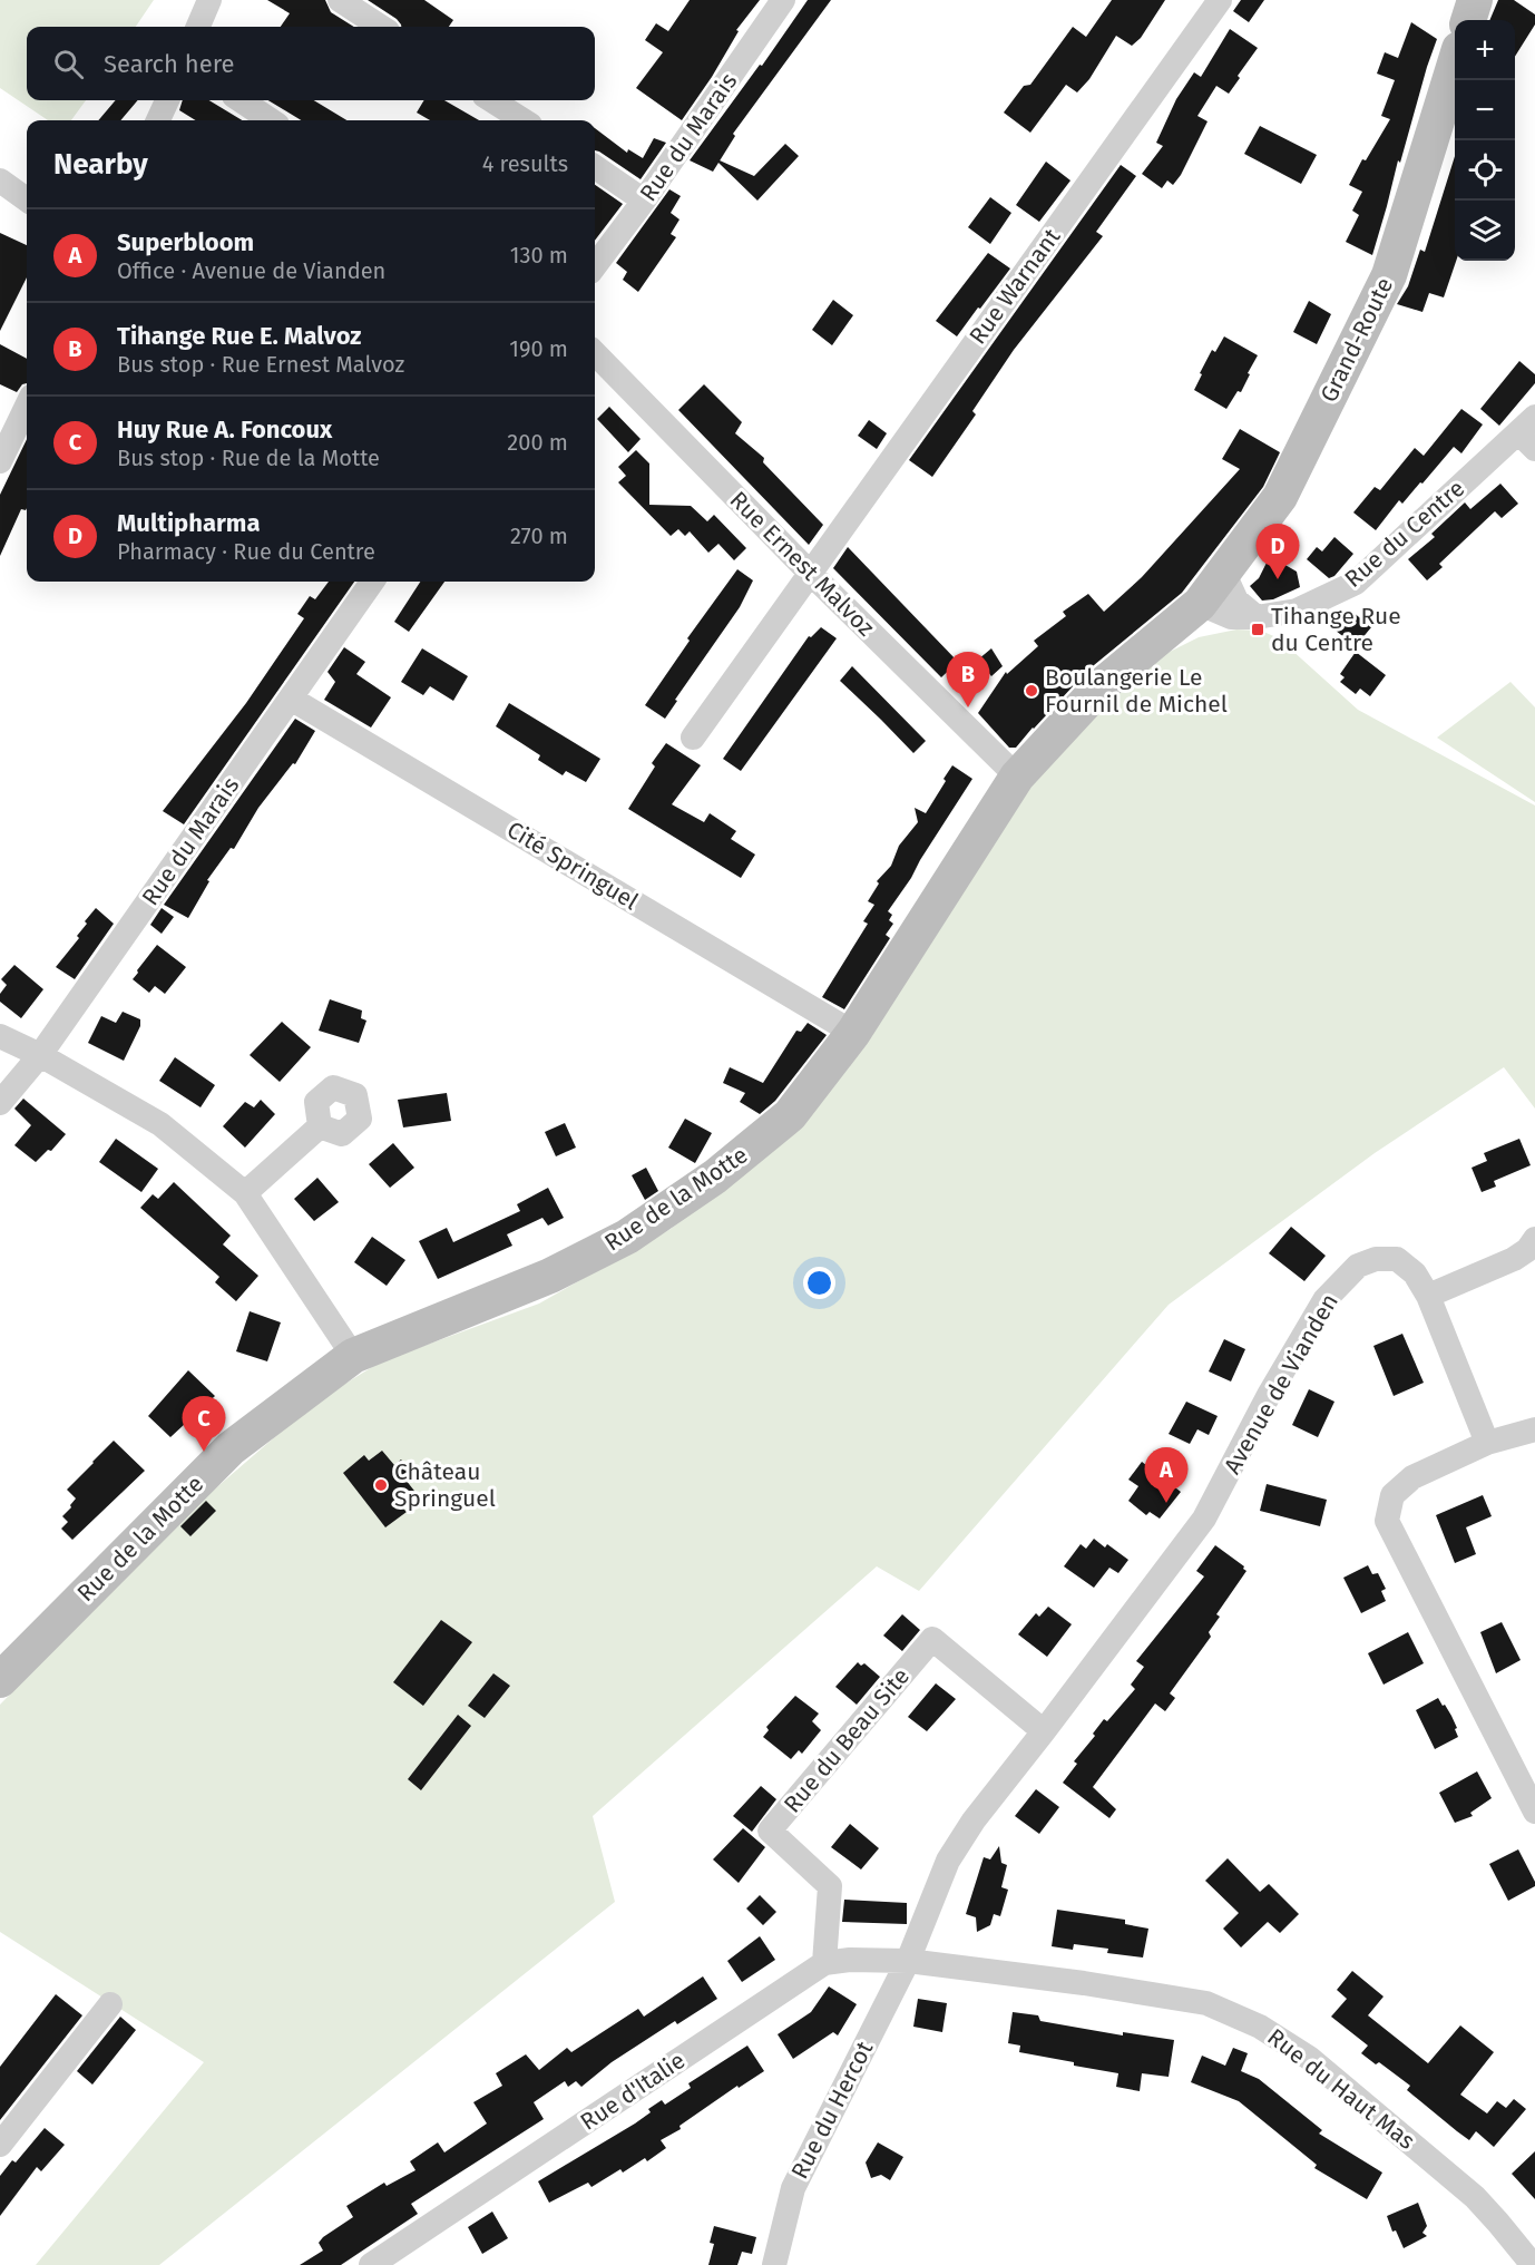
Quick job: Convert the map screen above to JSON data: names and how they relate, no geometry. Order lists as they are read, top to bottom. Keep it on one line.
{"streets":{"street":["Rue du Marais","Rue Warnant","Grand-Route","Rue du Centre","Rue Ernest Malvoz","Cité Springuel","Rue de la Motte","Avenue de Vianden","Rue du Beau Site","Rue du Haut Mas","Rue d'Italie","Rue du Hercot"]},"crossings":[["Rue du Marais","Cité Springuel"],["Rue Warnant","Rue Ernest Malvoz"],["Grand-Route","Rue du Centre"],["Grand-Route","Rue de la Motte"],["Rue du Centre","Rue de la Motte"],["Rue Ernest Malvoz","Rue de la Motte"],["Cité Springuel","Rue de la Motte"],["Avenue de Vianden","Rue du Beau Site"],["Avenue de Vianden","Rue du Haut Mas"],["Avenue de Vianden","Rue d'Italie"],["Avenue de Vianden","Rue du Hercot"],["Rue du Beau Site","Rue d'Italie"],["Rue du Haut Mas","Rue d'Italie"],["Rue du Haut Mas","Rue du Hercot"],["Rue d'Italie","Rue du Hercot"]],"places":{"transit":["Tihange Rue du Centre"],"other":["Boulangerie Le Fournil de Michel","Château Springuel"]},"page":{"map_buttons":["+","−"],"search":"Search here","heading":["Nearby","4 results"],"list":[{"mark":"A","name":"Superbloom","note":"Office · Avenue de Vianden","value":"130 m"},{"mark":"B","name":"Tihange Rue E. Malvoz","note":"Bus stop · Rue Ernest Malvoz","value":"190 m"},{"mark":"C","name":"Huy Rue A. Foncoux","note":"Bus stop · Rue de la Motte","value":"200 m"},{"mark":"D","name":"Multipharma","note":"Pharmacy · Rue du Centre","value":"270 m"}],"pins":["D","B","C","A"]}}
